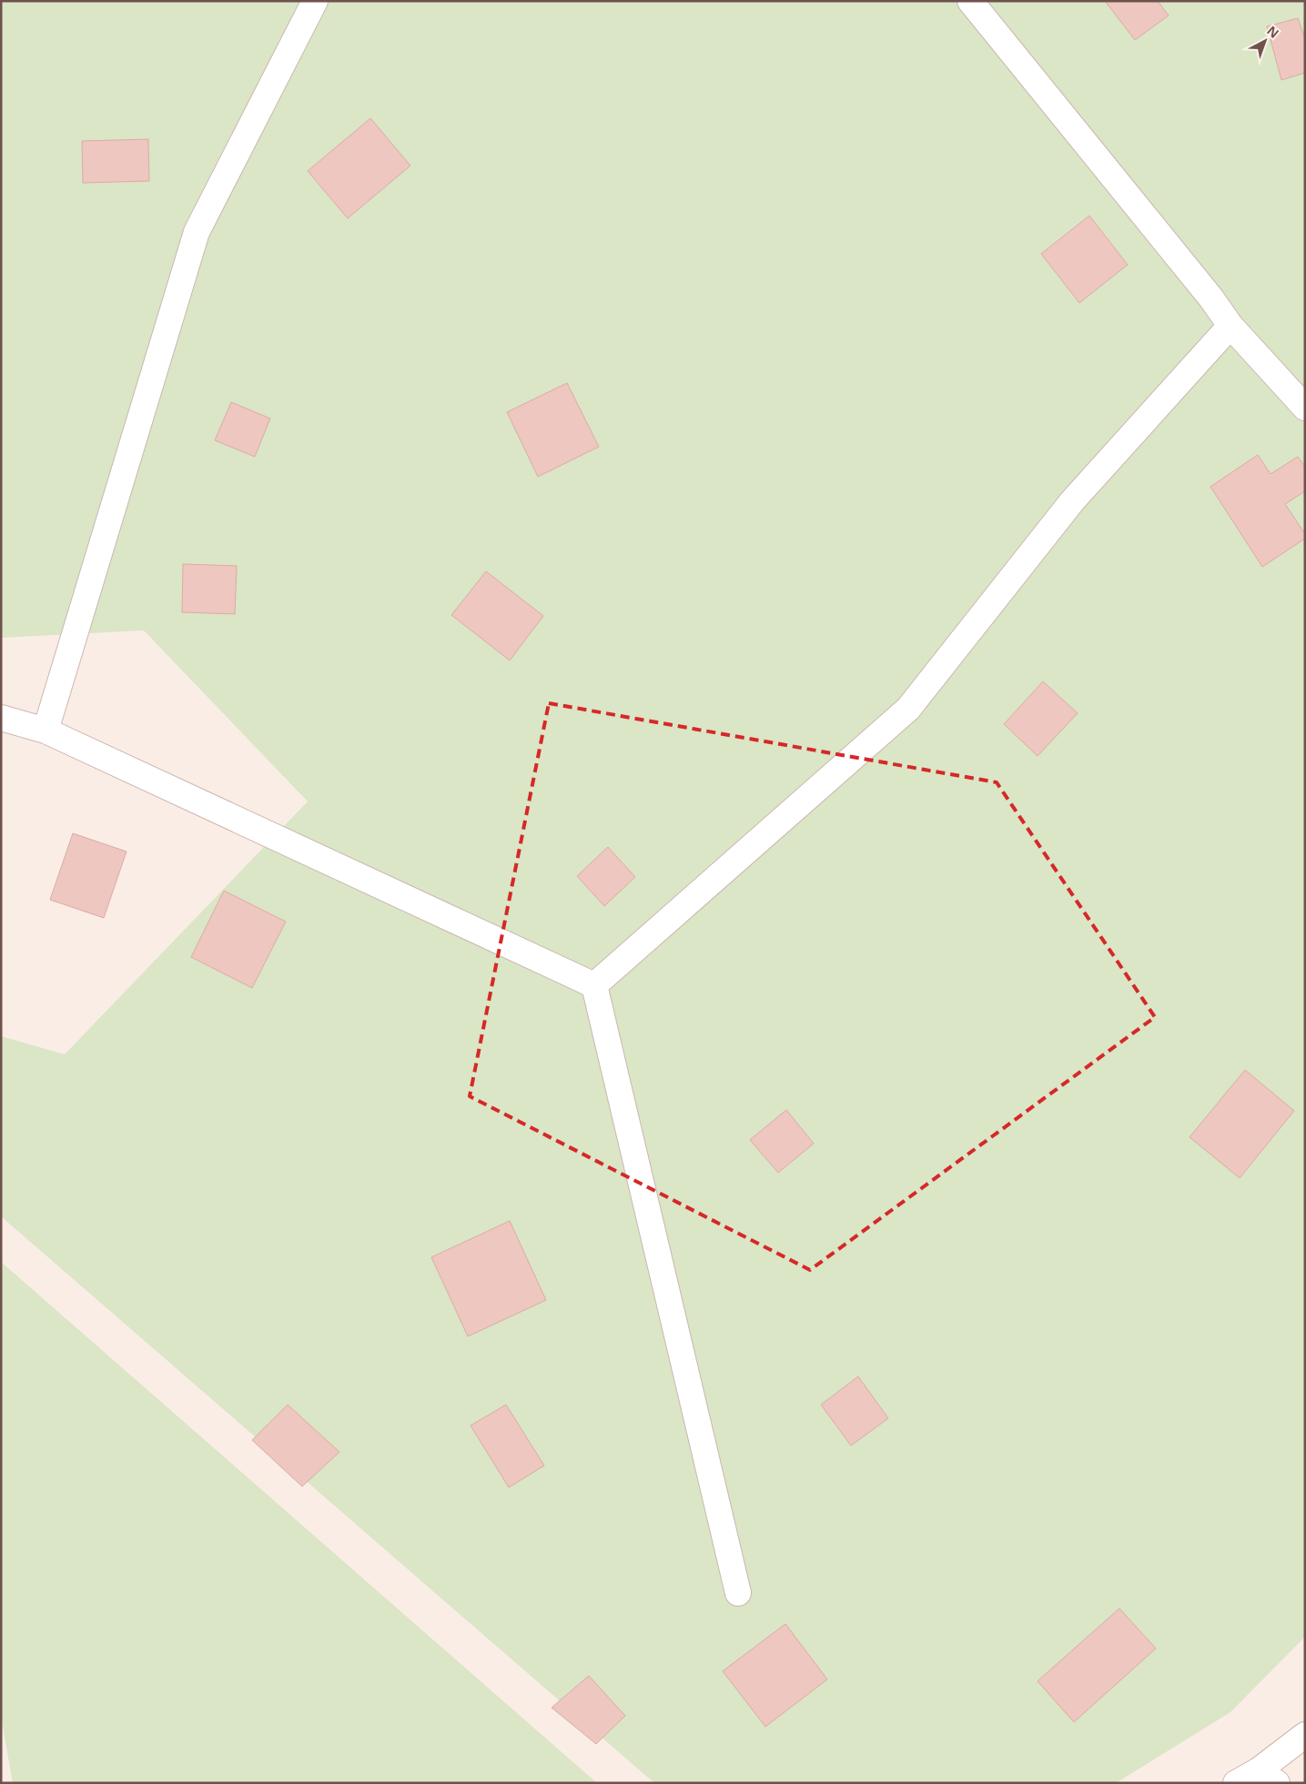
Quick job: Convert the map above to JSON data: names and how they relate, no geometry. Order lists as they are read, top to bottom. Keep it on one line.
{"north":"top right"}
